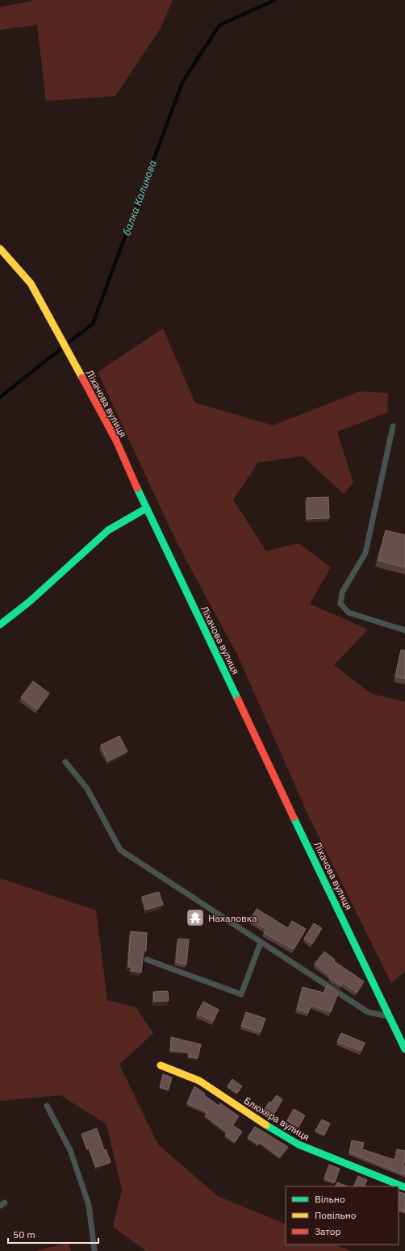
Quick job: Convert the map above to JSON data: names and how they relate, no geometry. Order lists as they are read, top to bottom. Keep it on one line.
{"streets":{"street":["Ліхачова вулиця","Блюхера вулиця"]},"water":["балка Калинова"],"places":{"temple":["Нахаловка"]},"legend":["Вільно","Повільно","Затор"],"scale_bar":"50 m"}
